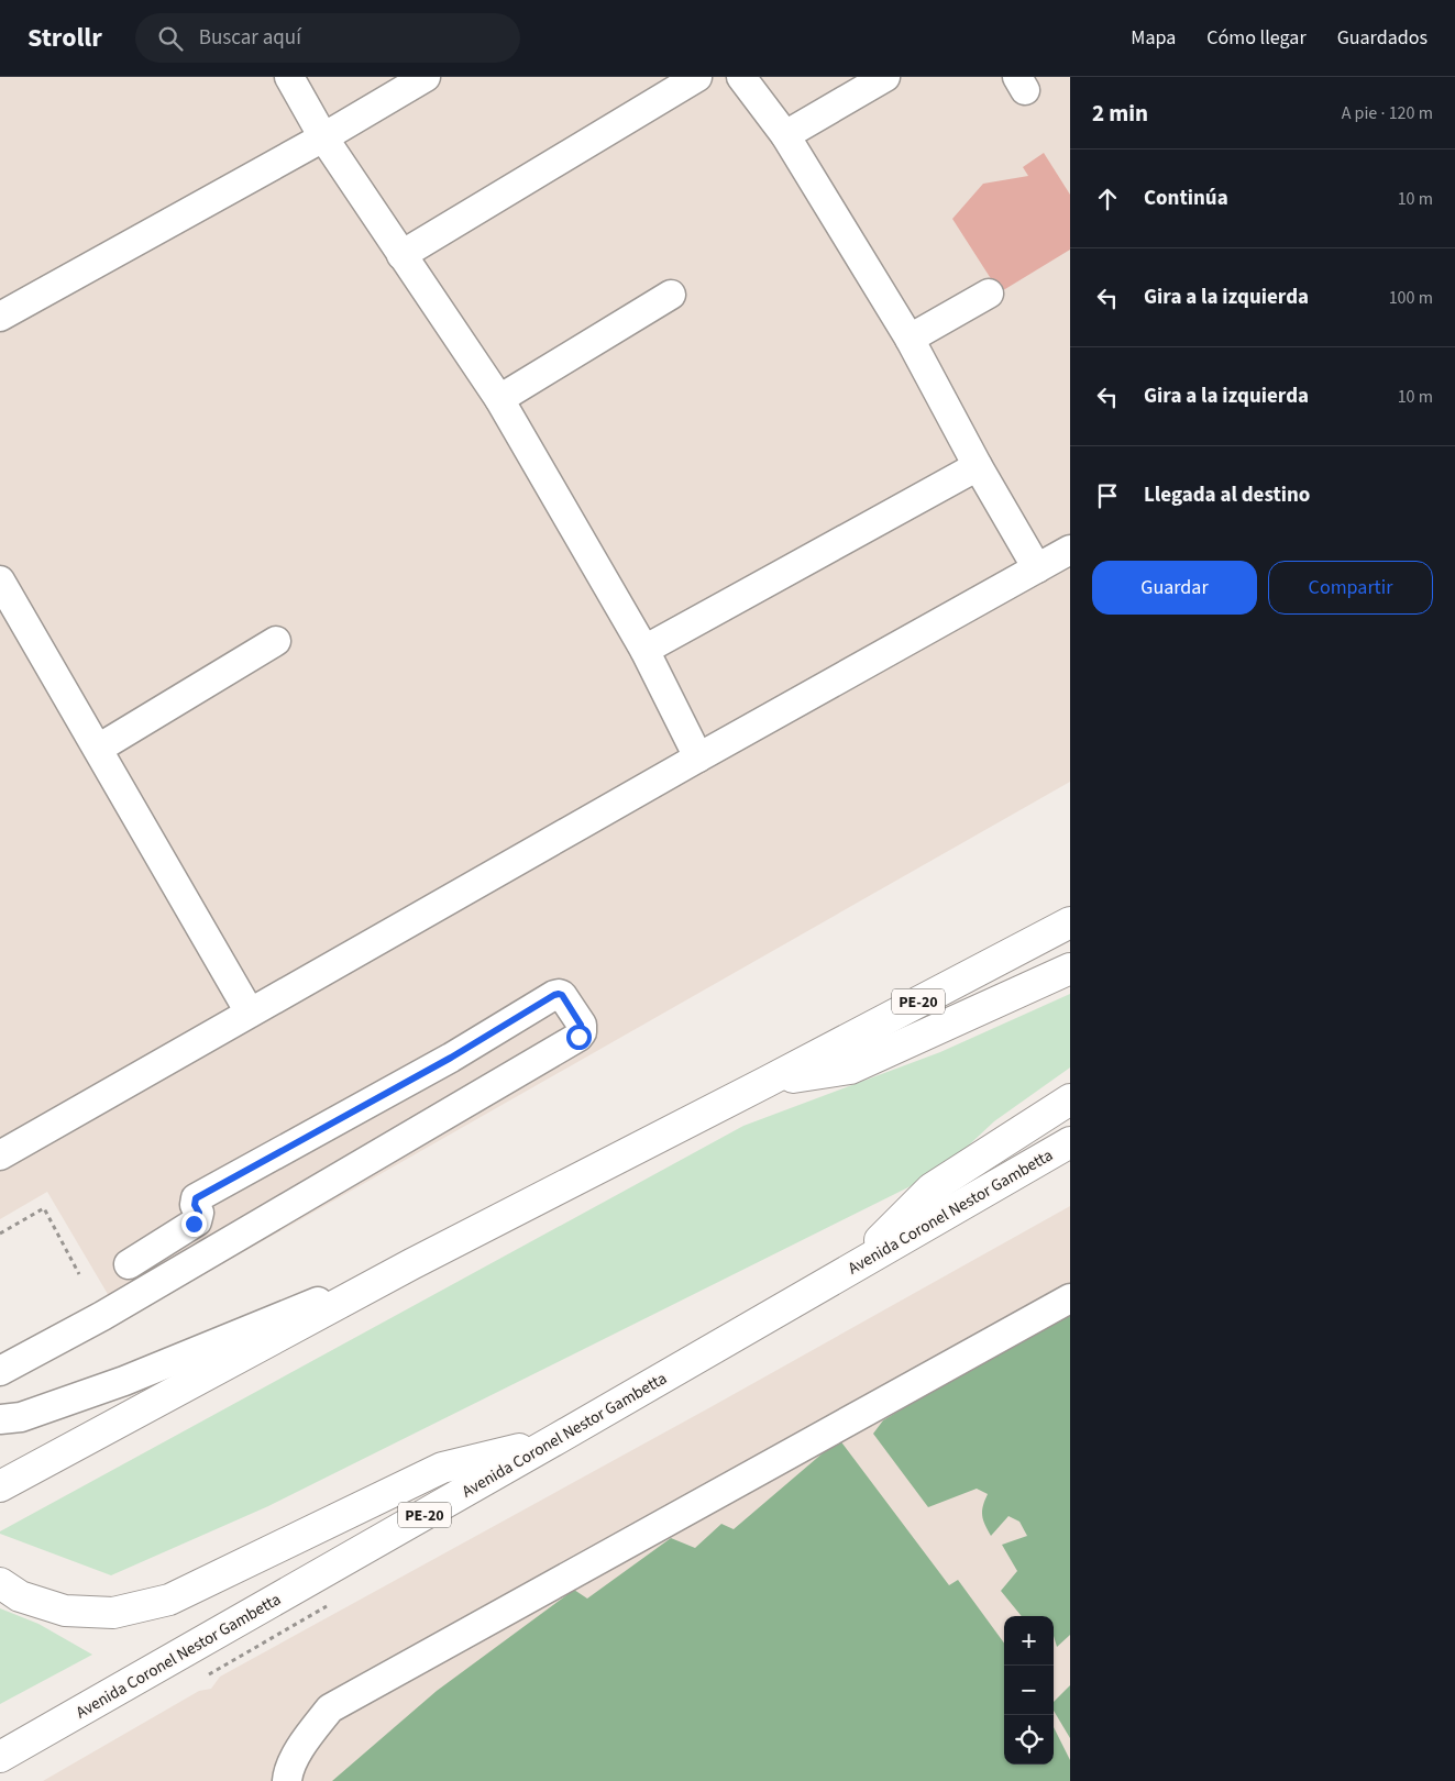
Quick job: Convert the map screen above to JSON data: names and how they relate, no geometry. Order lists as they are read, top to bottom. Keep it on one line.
{"streets":{"highway":["PE-20","Avenida Coronel Nestor Gambetta"]},"page":{"header":"Strollr","search":"Buscar aquí","nav":["Mapa","Cómo llegar","Guardados"],"heading":["2 min","A pie · 120 m"],"list":[["Continúa","10 m"],["Gira a la izquierda","100 m"],["Gira a la izquierda","10 m"],"Llegada al destino"],"buttons":["Guardar","Compartir"],"map_buttons":["+","−"]}}
